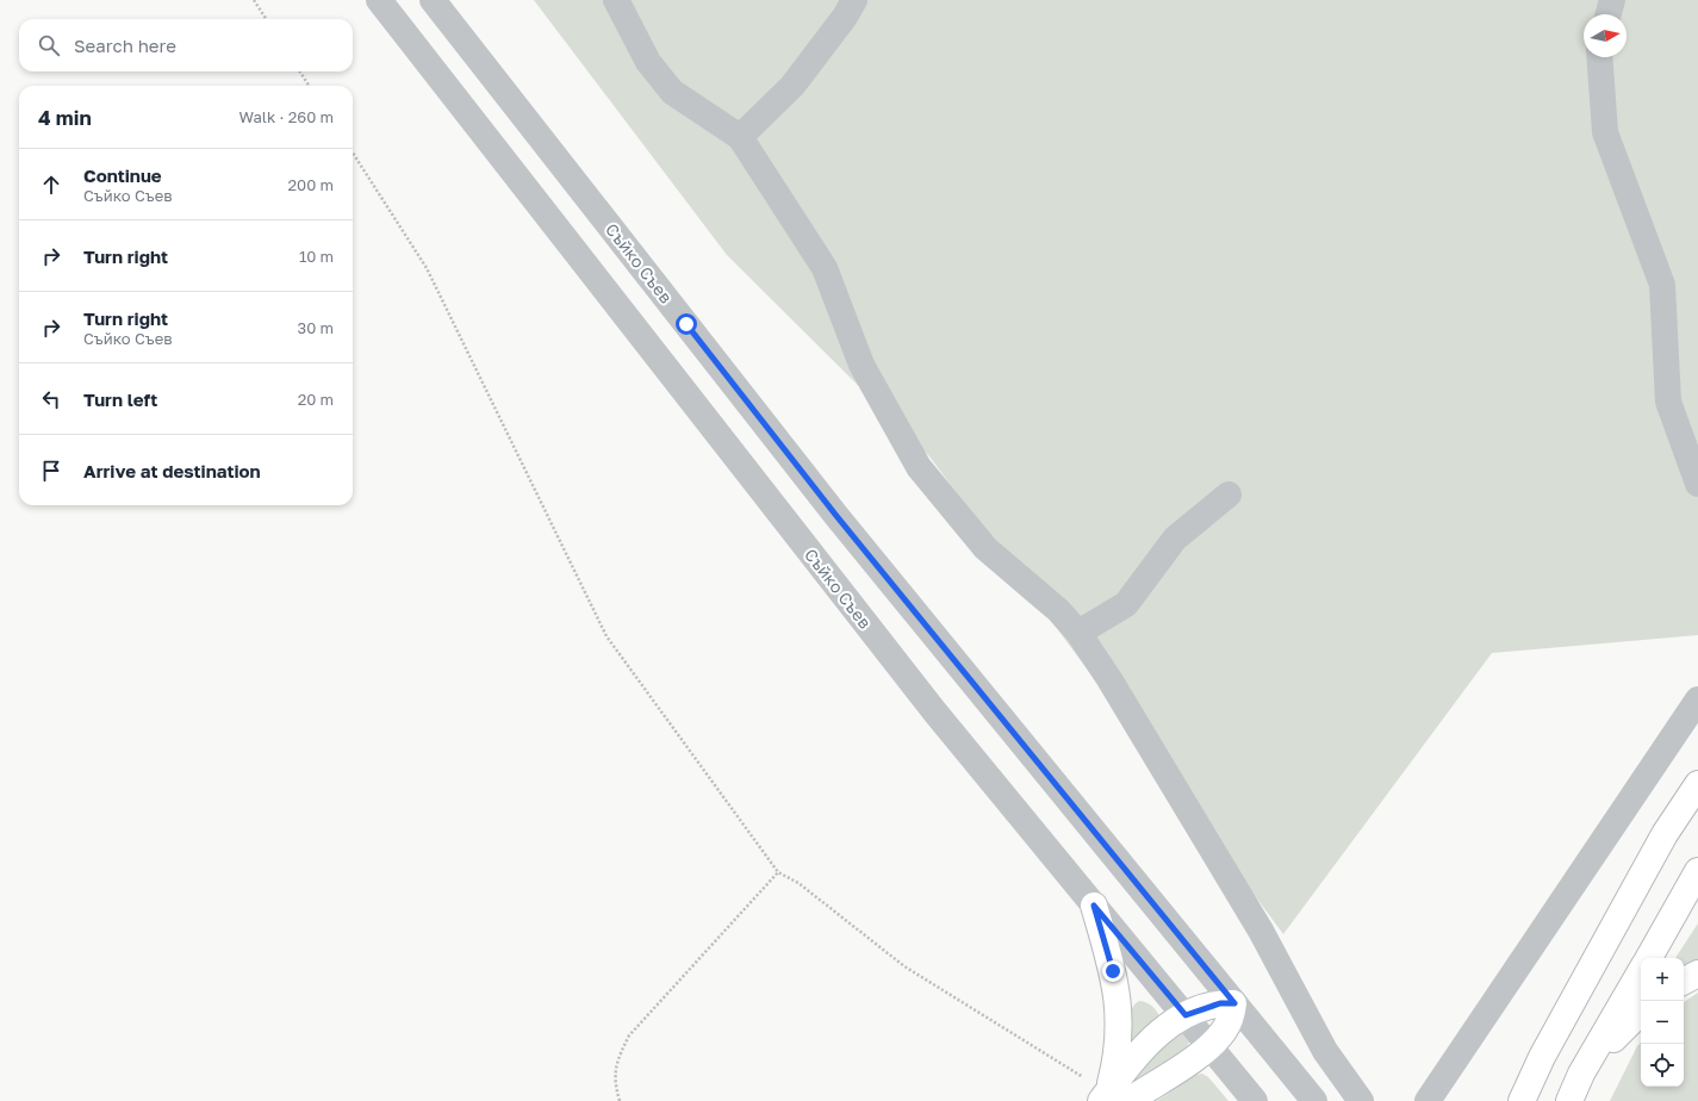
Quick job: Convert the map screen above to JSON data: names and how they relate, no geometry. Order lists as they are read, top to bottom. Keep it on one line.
{"streets":{"street":["Съйко Съев"]},"north":"right","page":{"search":"Search here","heading":["4 min","Walk · 260 m"],"list":[["Continue","Съйко Съев","200 m"],["Turn right","10 m"],["Turn right","Съйко Съев","30 m"],["Turn left","20 m"],"Arrive at destination"],"map_buttons":["+","−"]}}
